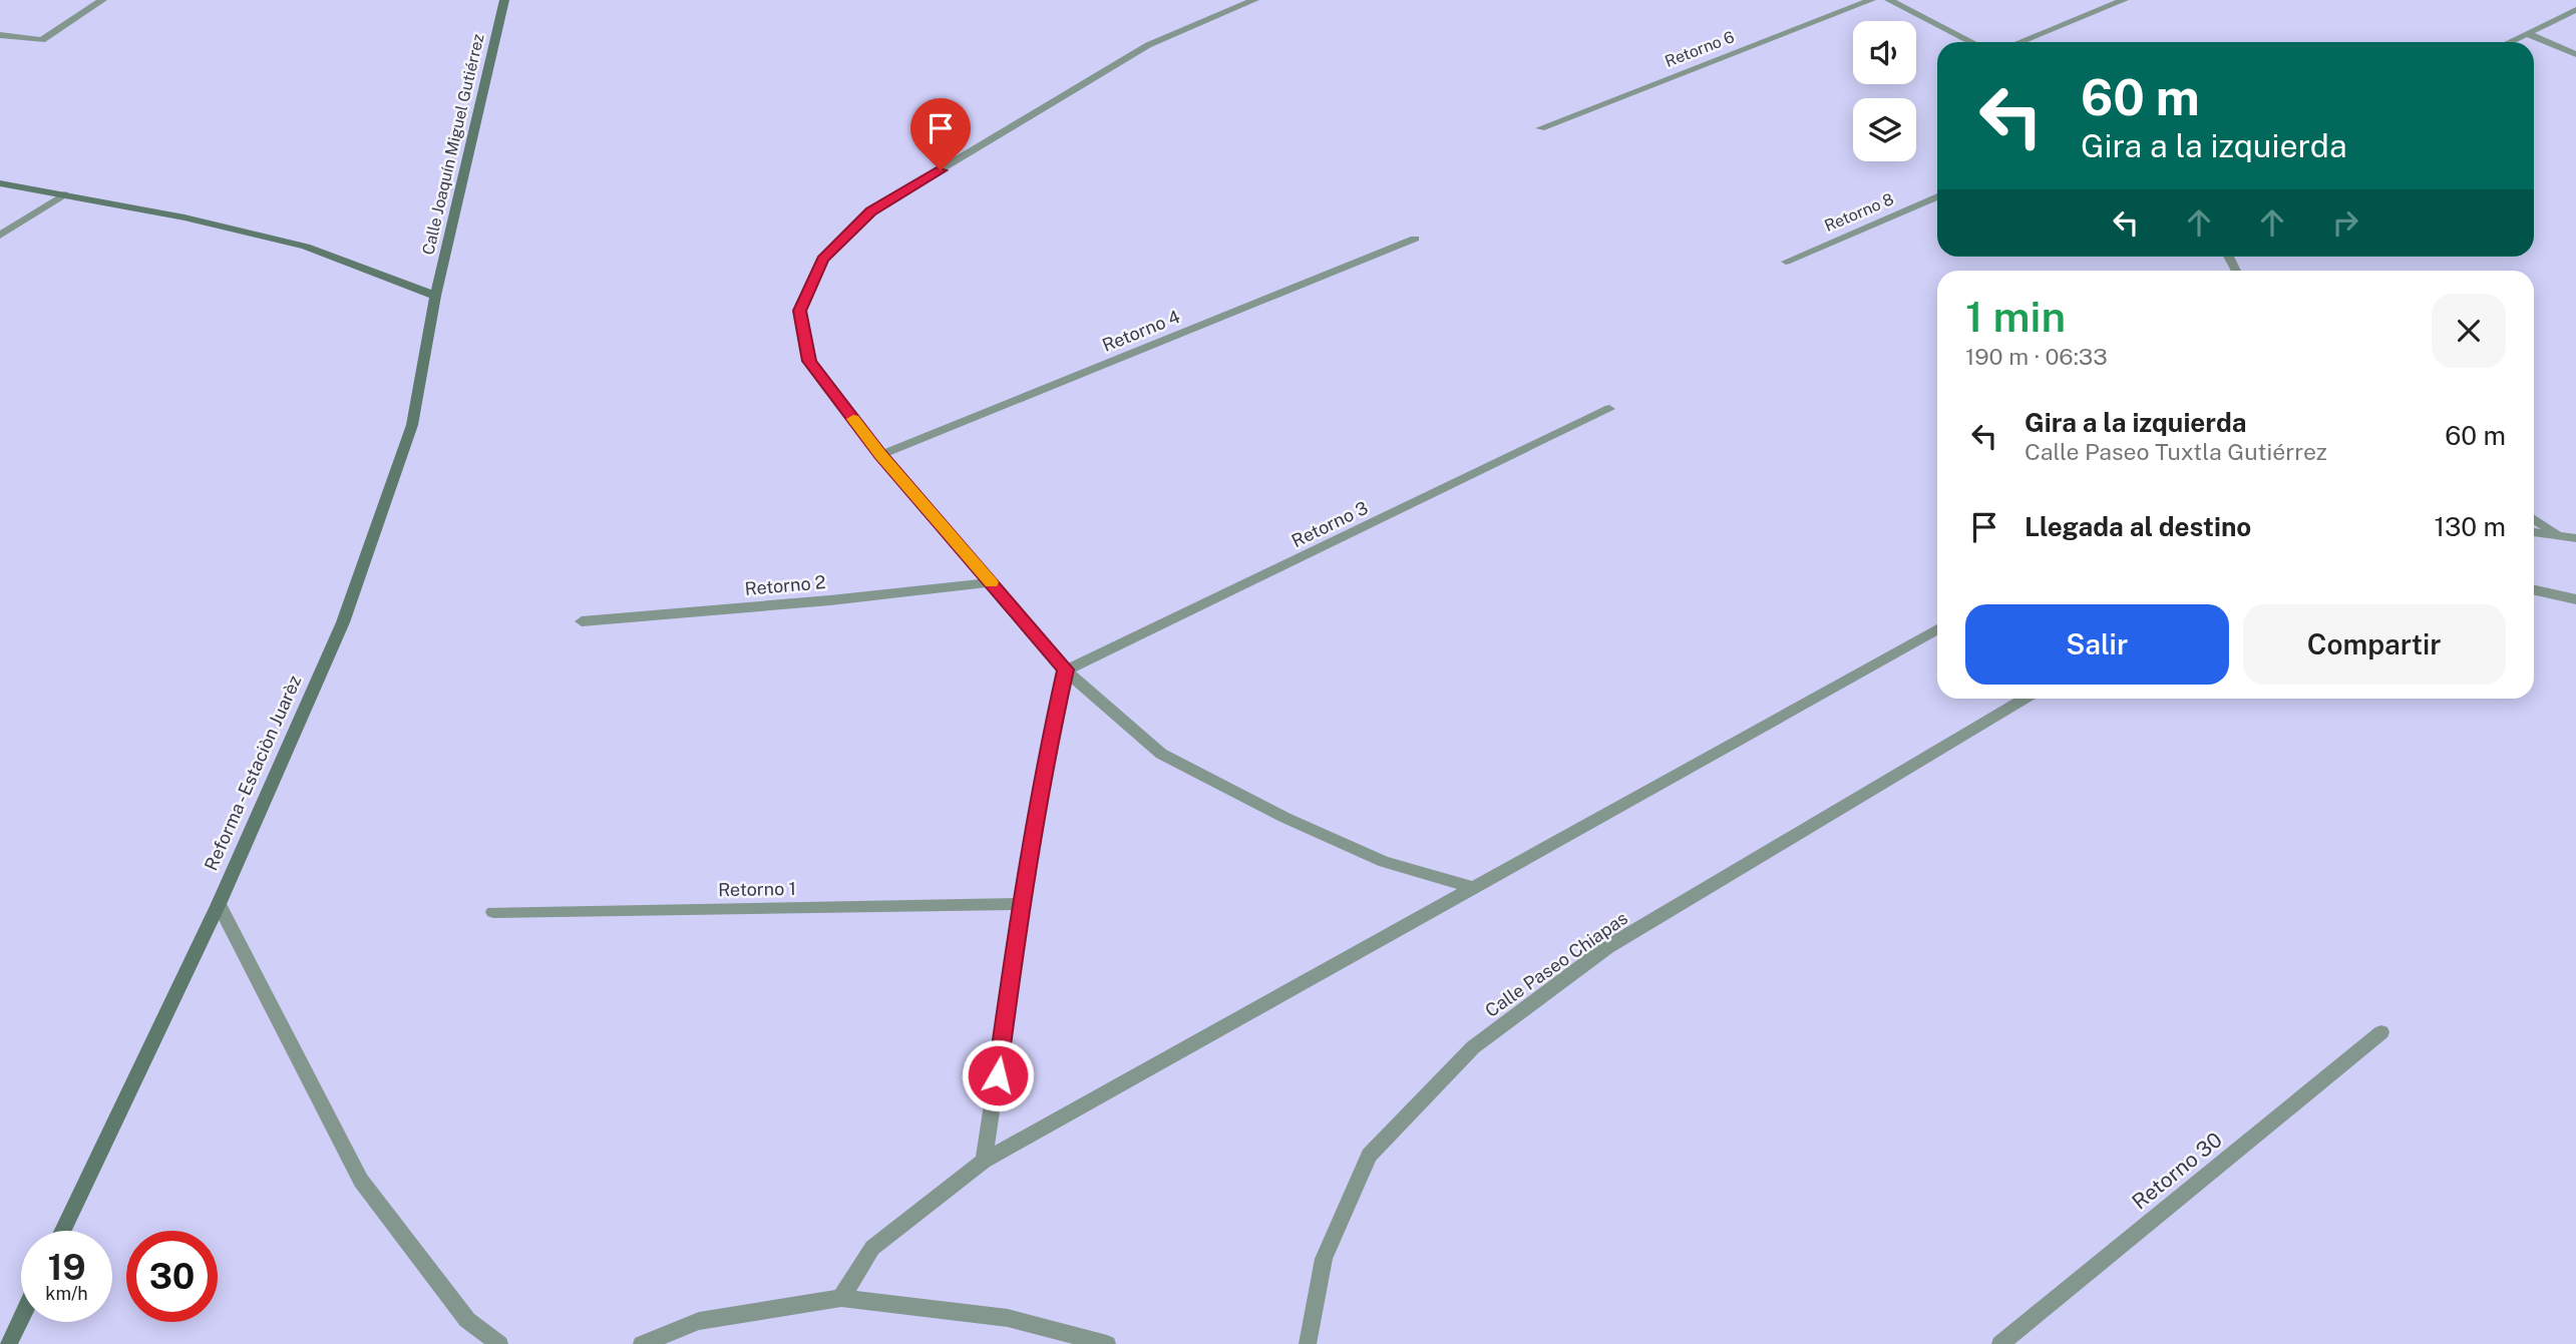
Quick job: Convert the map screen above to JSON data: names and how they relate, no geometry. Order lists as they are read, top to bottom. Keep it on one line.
{"streets":{"main road":["Calle Joaquín Miguel Gutiérrez","Reforma - Estaciòn Juarèz"],"street":["Retorno 6","Retorno 8","Retorno 4","Retorno 3","Retorno 2","Retorno 1","Calle Paseo Chiapas","Retorno 30"]},"crossings":[["Calle Joaquín Miguel Gutiérrez","Reforma - Estaciòn Juarèz"]],"page":{"turn":["60 m","Gira a la izquierda"],"heading":["1 min","190 m · 06:33"],"list":[{"name":"Gira a la izquierda","note":"Calle Paseo Tuxtla Gutiérrez","value":"60 m"},{"name":"Llegada al destino","value":"130 m"}],"buttons":["Salir","Compartir"],"speed":"19 km/h","limit":"30"}}
